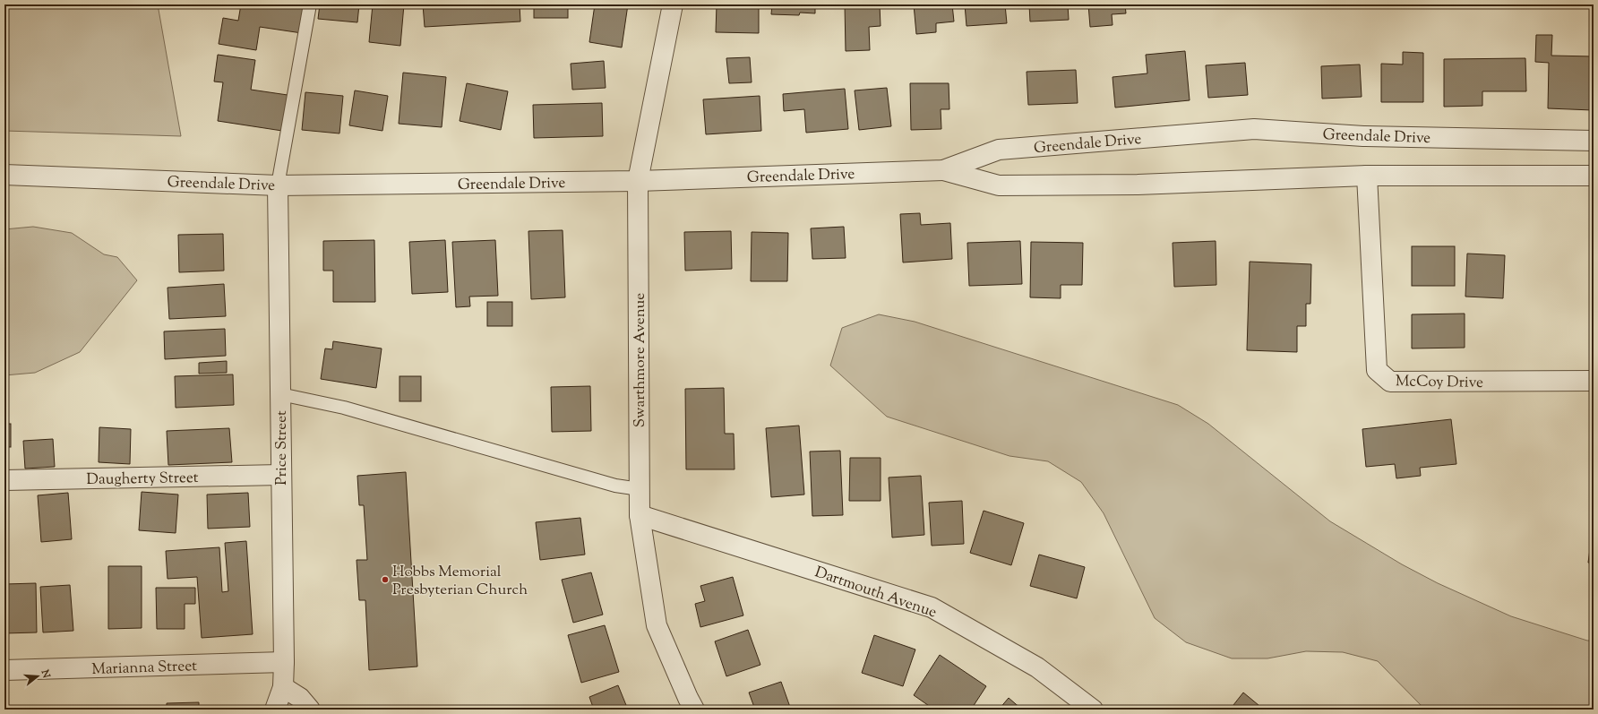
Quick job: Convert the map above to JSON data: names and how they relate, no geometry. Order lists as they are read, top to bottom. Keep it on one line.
{"streets":{"street":["Greendale Drive","Swarthmore Avenue","McCoy Drive","Price Street","Daugherty Street","Dartmouth Avenue","Marianna Street"]},"crossings":[["Greendale Drive","Swarthmore Avenue"],["Greendale Drive","Price Street"],["Swarthmore Avenue","Dartmouth Avenue"],["Price Street","Daugherty Street"],["Price Street","Marianna Street"]],"places":["Hobbs Memorial Presbyterian Church"],"north":"right"}
